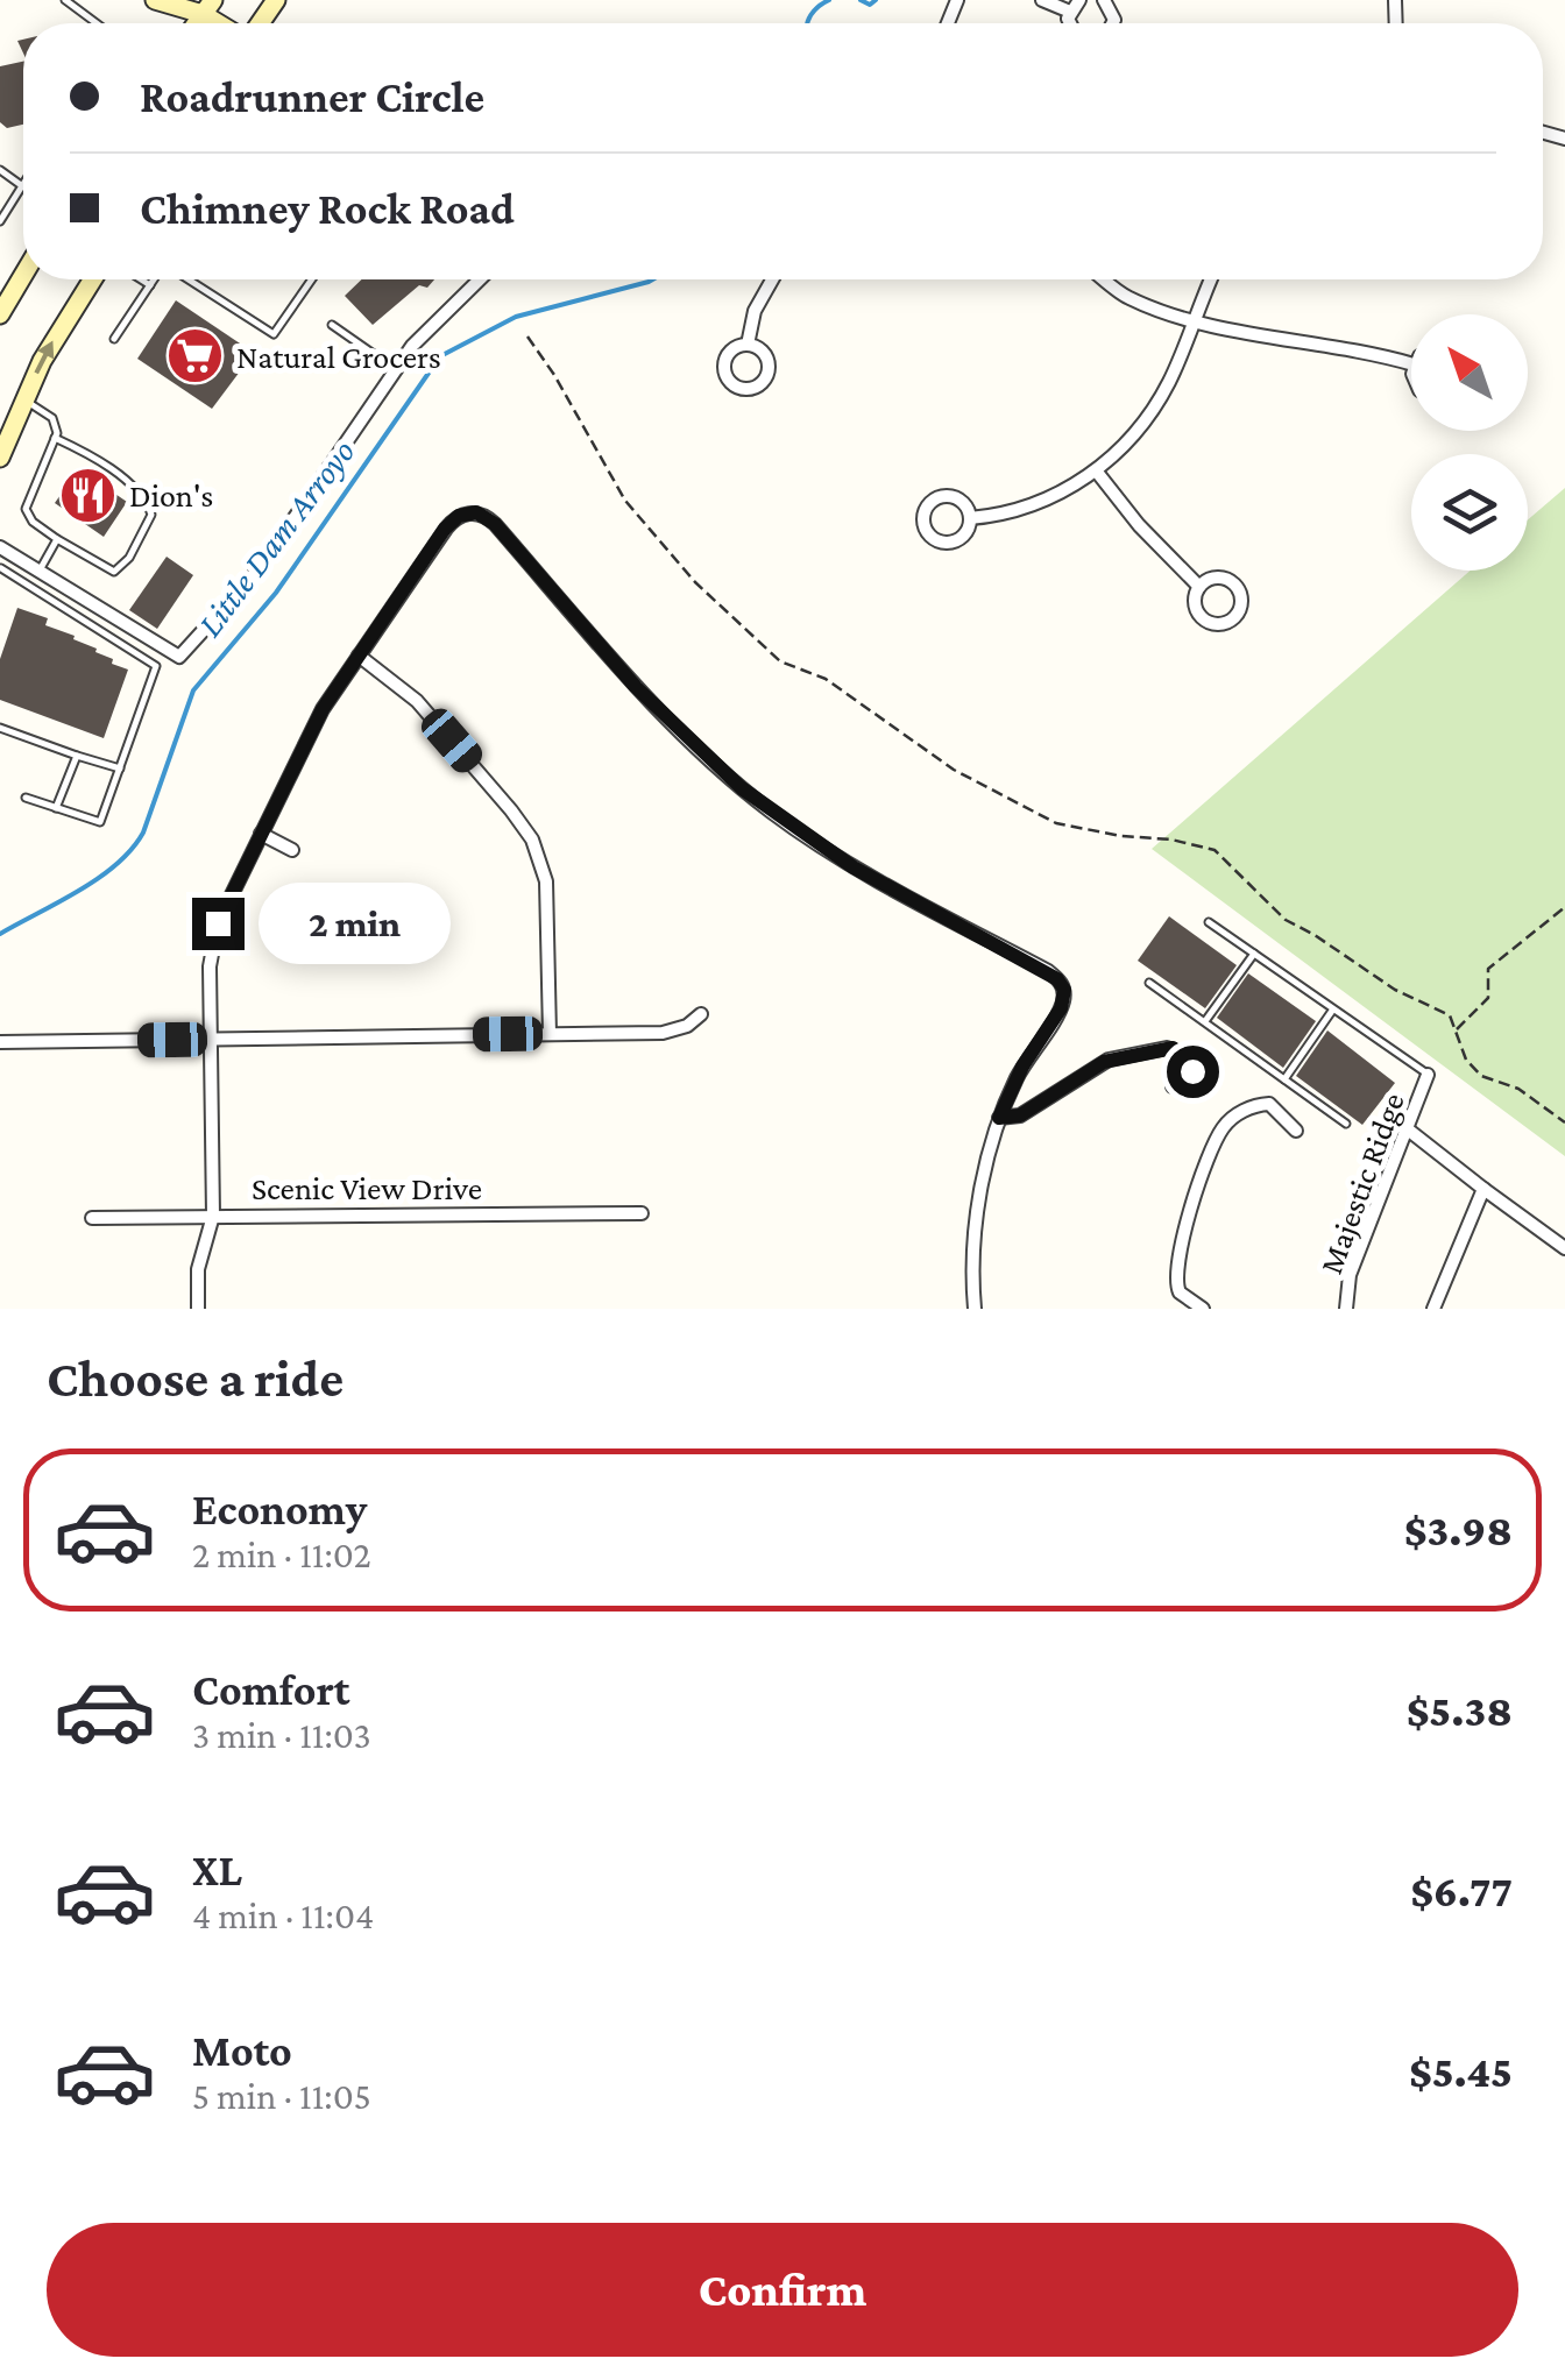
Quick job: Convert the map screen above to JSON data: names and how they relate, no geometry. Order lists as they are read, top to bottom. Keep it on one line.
{"streets":{"street":["Majestic Ridge","Scenic View Drive"]},"water":["Little Dam Arroyo"],"places":{"supermarket":["Natural Grocers"],"restaurant":["Dion's"]},"north":"top left","page":{"banner":["Roadrunner Circle","Chimney Rock Road"],"bubble":"2 min","heading":"Choose a ride","list":[{"name":"Economy","note":"2 min · 11:02","value":"$3.98"},{"name":"Comfort","note":"3 min · 11:03","value":"$5.38"},{"name":"XL","note":"4 min · 11:04","value":"$6.77"},{"name":"Moto","note":"5 min · 11:05","value":"$5.45"}],"buttons":"Confirm"}}
